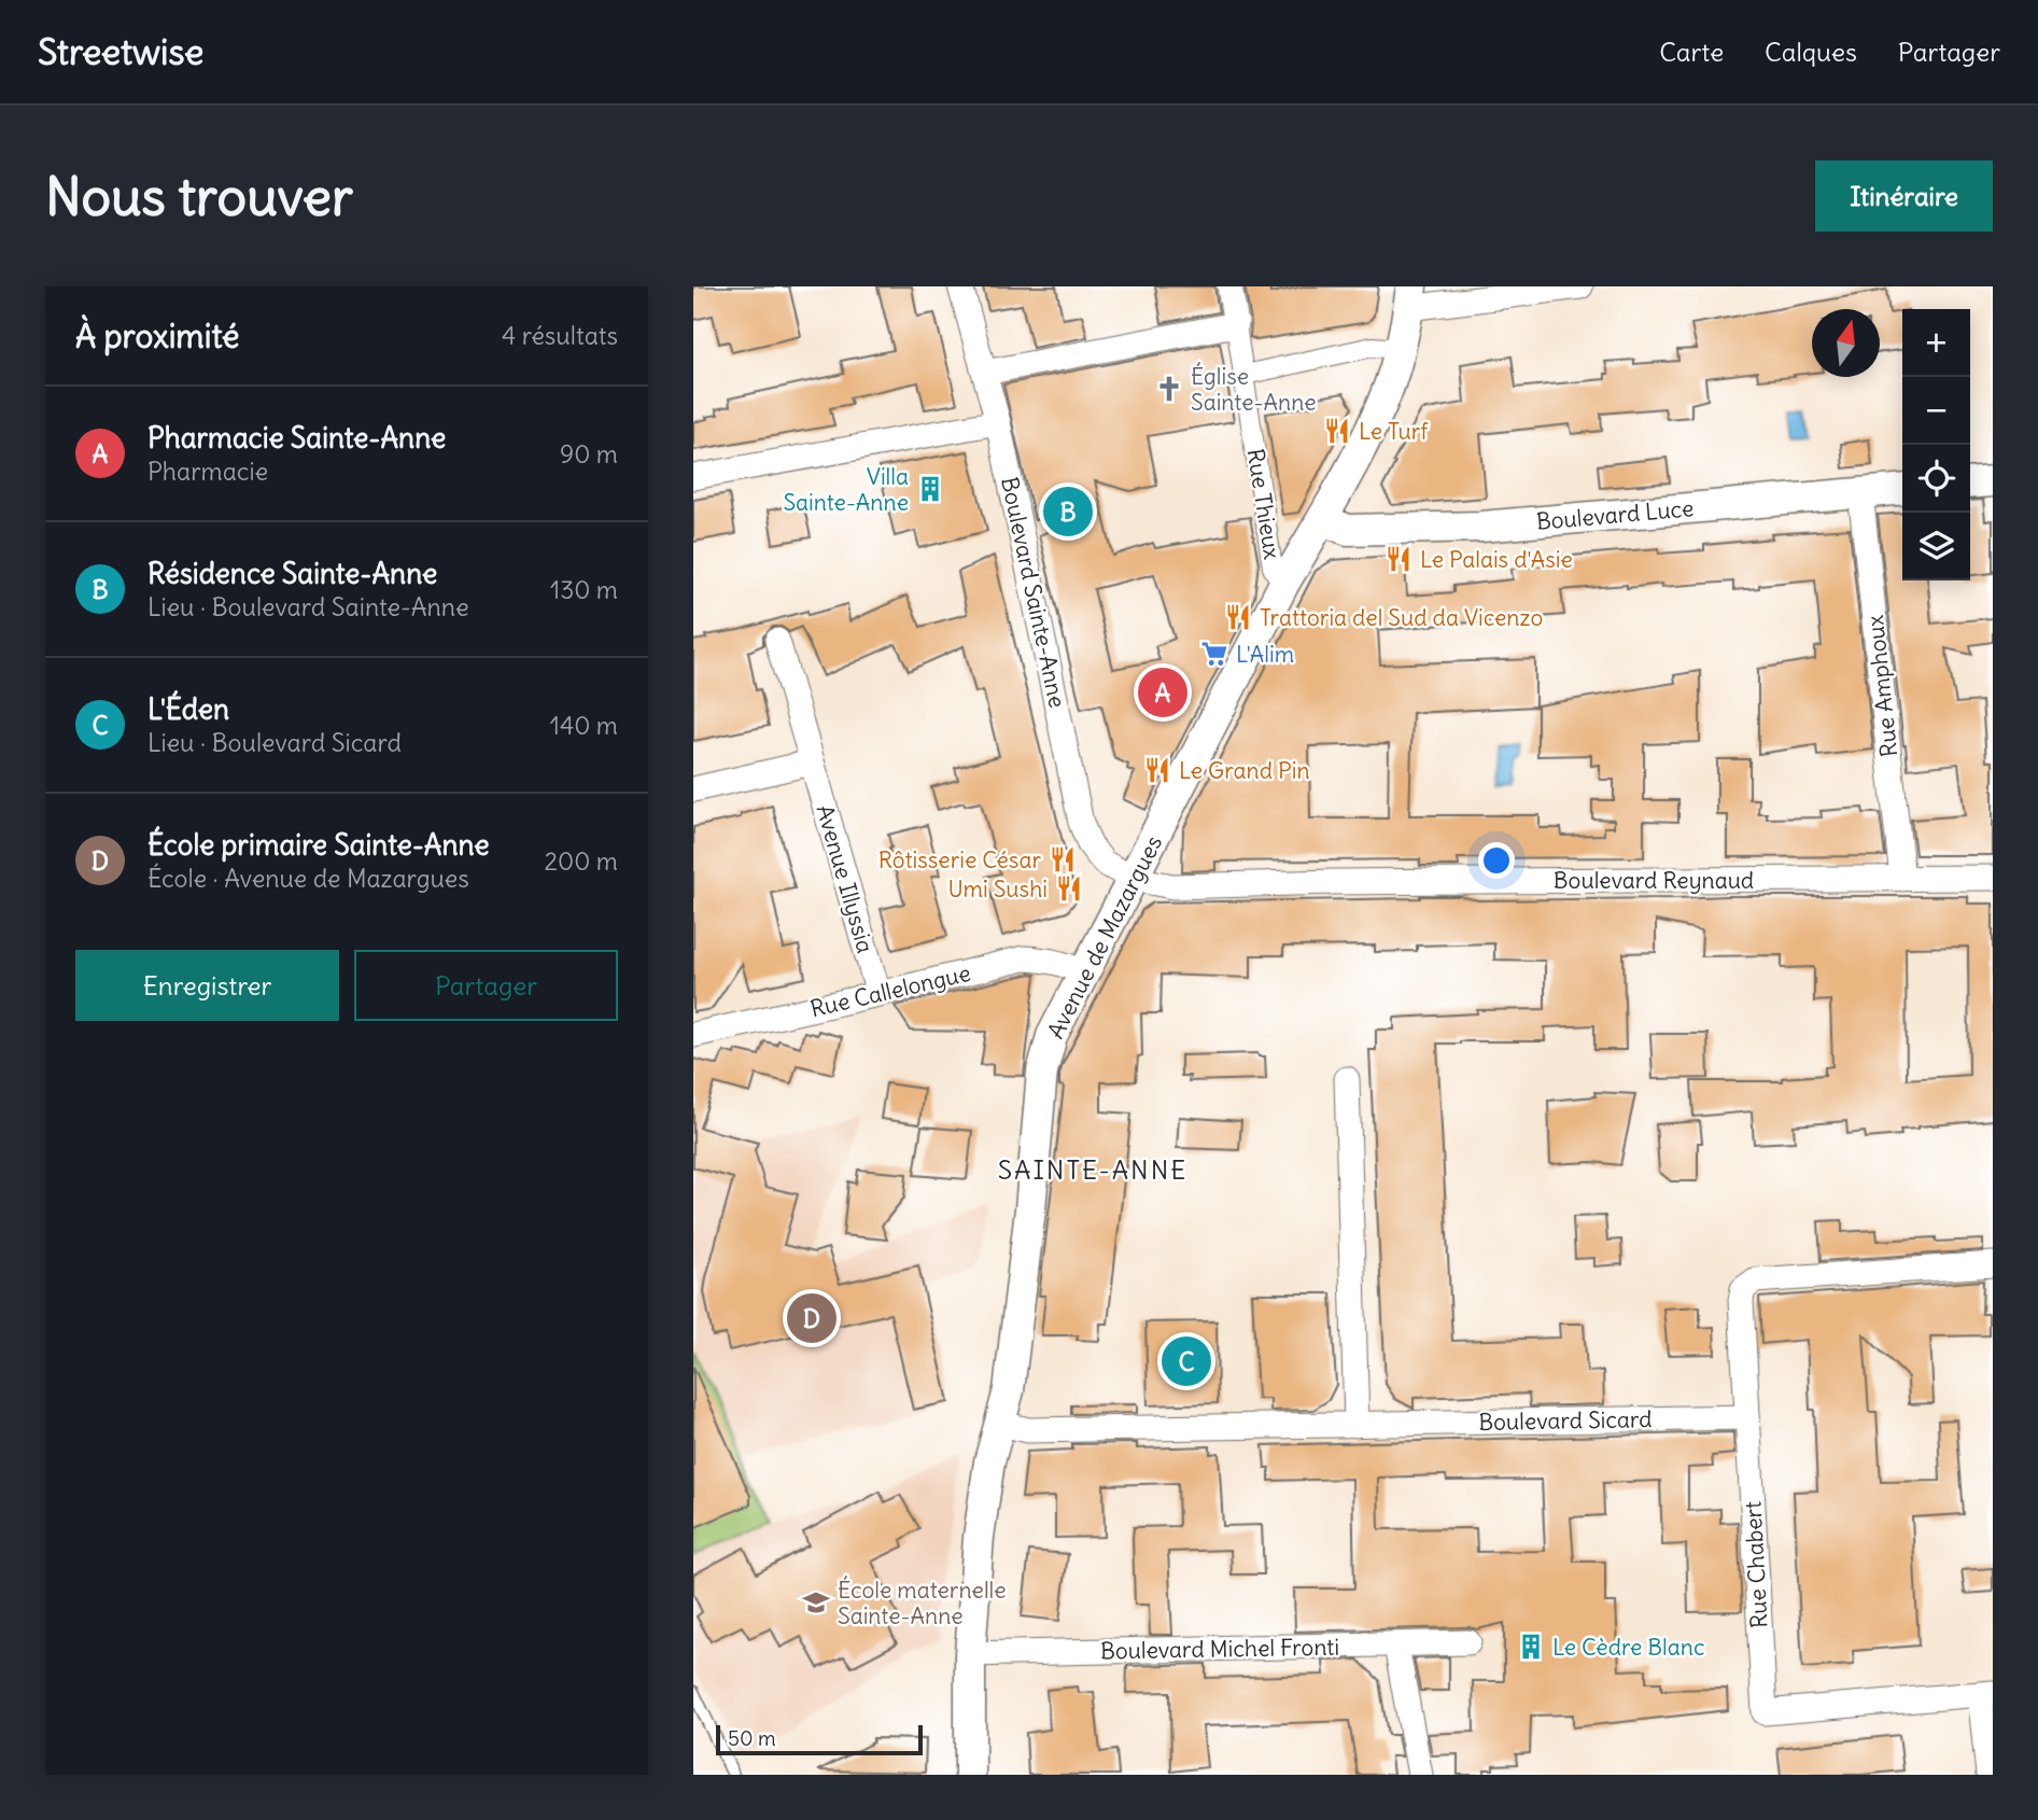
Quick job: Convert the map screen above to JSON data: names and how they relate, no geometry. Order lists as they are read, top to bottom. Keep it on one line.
{"streets":{"street":["Rue Thieux","Boulevard Luce","Boulevard Sainte-Anne","Rue Amphoux","Avenue Illyssia","Boulevard Reynaud","Avenue de Mazargues","Rue Callelongue","Boulevard Sicard","Rue Chabert","Boulevard Michel Fronti"]},"crossings":[["Rue Thieux","Avenue de Mazargues"],["Boulevard Luce","Rue Amphoux"],["Boulevard Luce","Avenue de Mazargues"],["Boulevard Sainte-Anne","Boulevard Reynaud"],["Boulevard Sainte-Anne","Avenue de Mazargues"],["Rue Amphoux","Boulevard Reynaud"],["Avenue Illyssia","Rue Callelongue"],["Boulevard Reynaud","Avenue de Mazargues"],["Avenue de Mazargues","Rue Callelongue"],["Avenue de Mazargues","Boulevard Sicard"],["Avenue de Mazargues","Boulevard Michel Fronti"],["Boulevard Sicard","Rue Chabert"]],"districts":["SAINTE-ANNE"],"places":{"church":["Église Sainte-Anne"],"restaurant":["Le Turf","Le Palais d'Asie","Trattoria del Sud da Vicenzo","Le Grand Pin","Rôtisserie César","Umi Sushi"],"building":["Villa Sainte-Anne","Le Cèdre Blanc"],"supermarket":["L'Alim"],"school or university":["École maternelle Sainte-Anne"]},"scale_bar":"50 m","north":"top","page":{"header":"Streetwise","nav":["Carte","Calques","Partager"],"buttons":["Itinéraire",["Enregistrer","Partager"]],"title":"Nous trouver","heading":["À proximité","4 résultats"],"map_buttons":["+","−"],"list":[{"mark":"A","name":"Pharmacie Sainte-Anne","note":"Pharmacie","value":"90 m"},{"mark":"B","name":"Résidence Sainte-Anne","note":"Lieu · Boulevard Sainte-Anne","value":"130 m"},{"mark":"C","name":"L'Éden","note":"Lieu · Boulevard Sicard","value":"140 m"},{"mark":"D","name":"École primaire Sainte-Anne","note":"École · Avenue de Mazargues","value":"200 m"}],"pins":["B","A","D","C"],"scale":"50 m"}}
